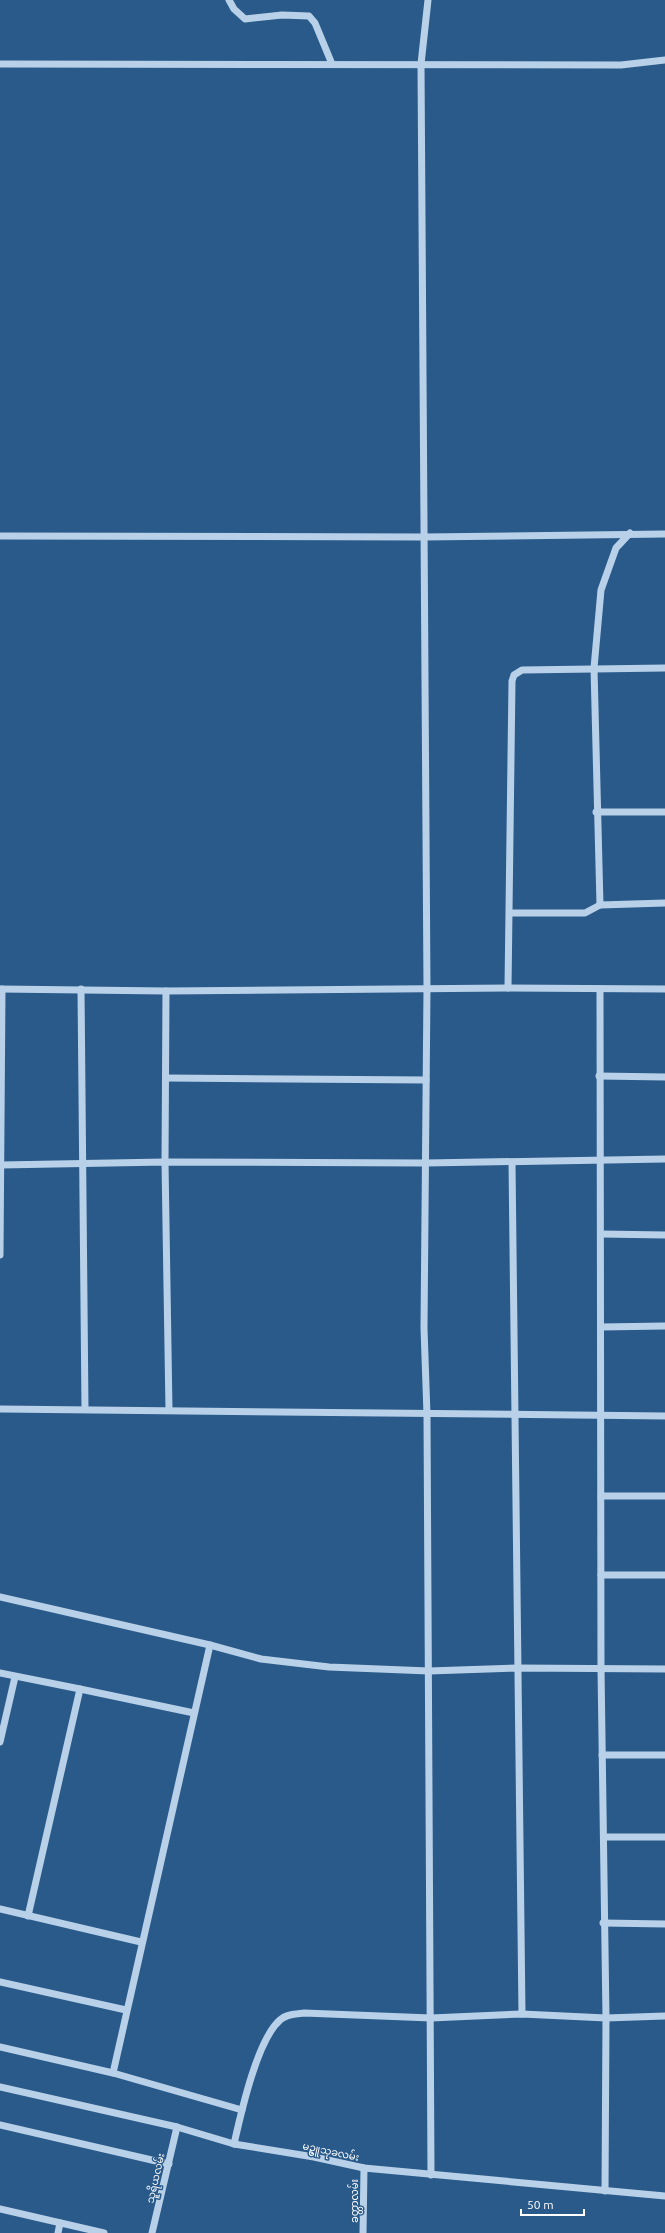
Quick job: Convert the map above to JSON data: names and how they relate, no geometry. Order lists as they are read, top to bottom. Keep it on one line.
{"streets":{"street":["မဥ္ဇူသုခလမ်း","သူရိယလမ်း","ခတ္တာလမ်း"]},"crossings":[["မဥ္ဇူသုခလမ်း","သူရိယလမ်း"],["မဥ္ဇူသုခလမ်း","ခတ္တာလမ်း"]],"scale_bar":"50 m"}
